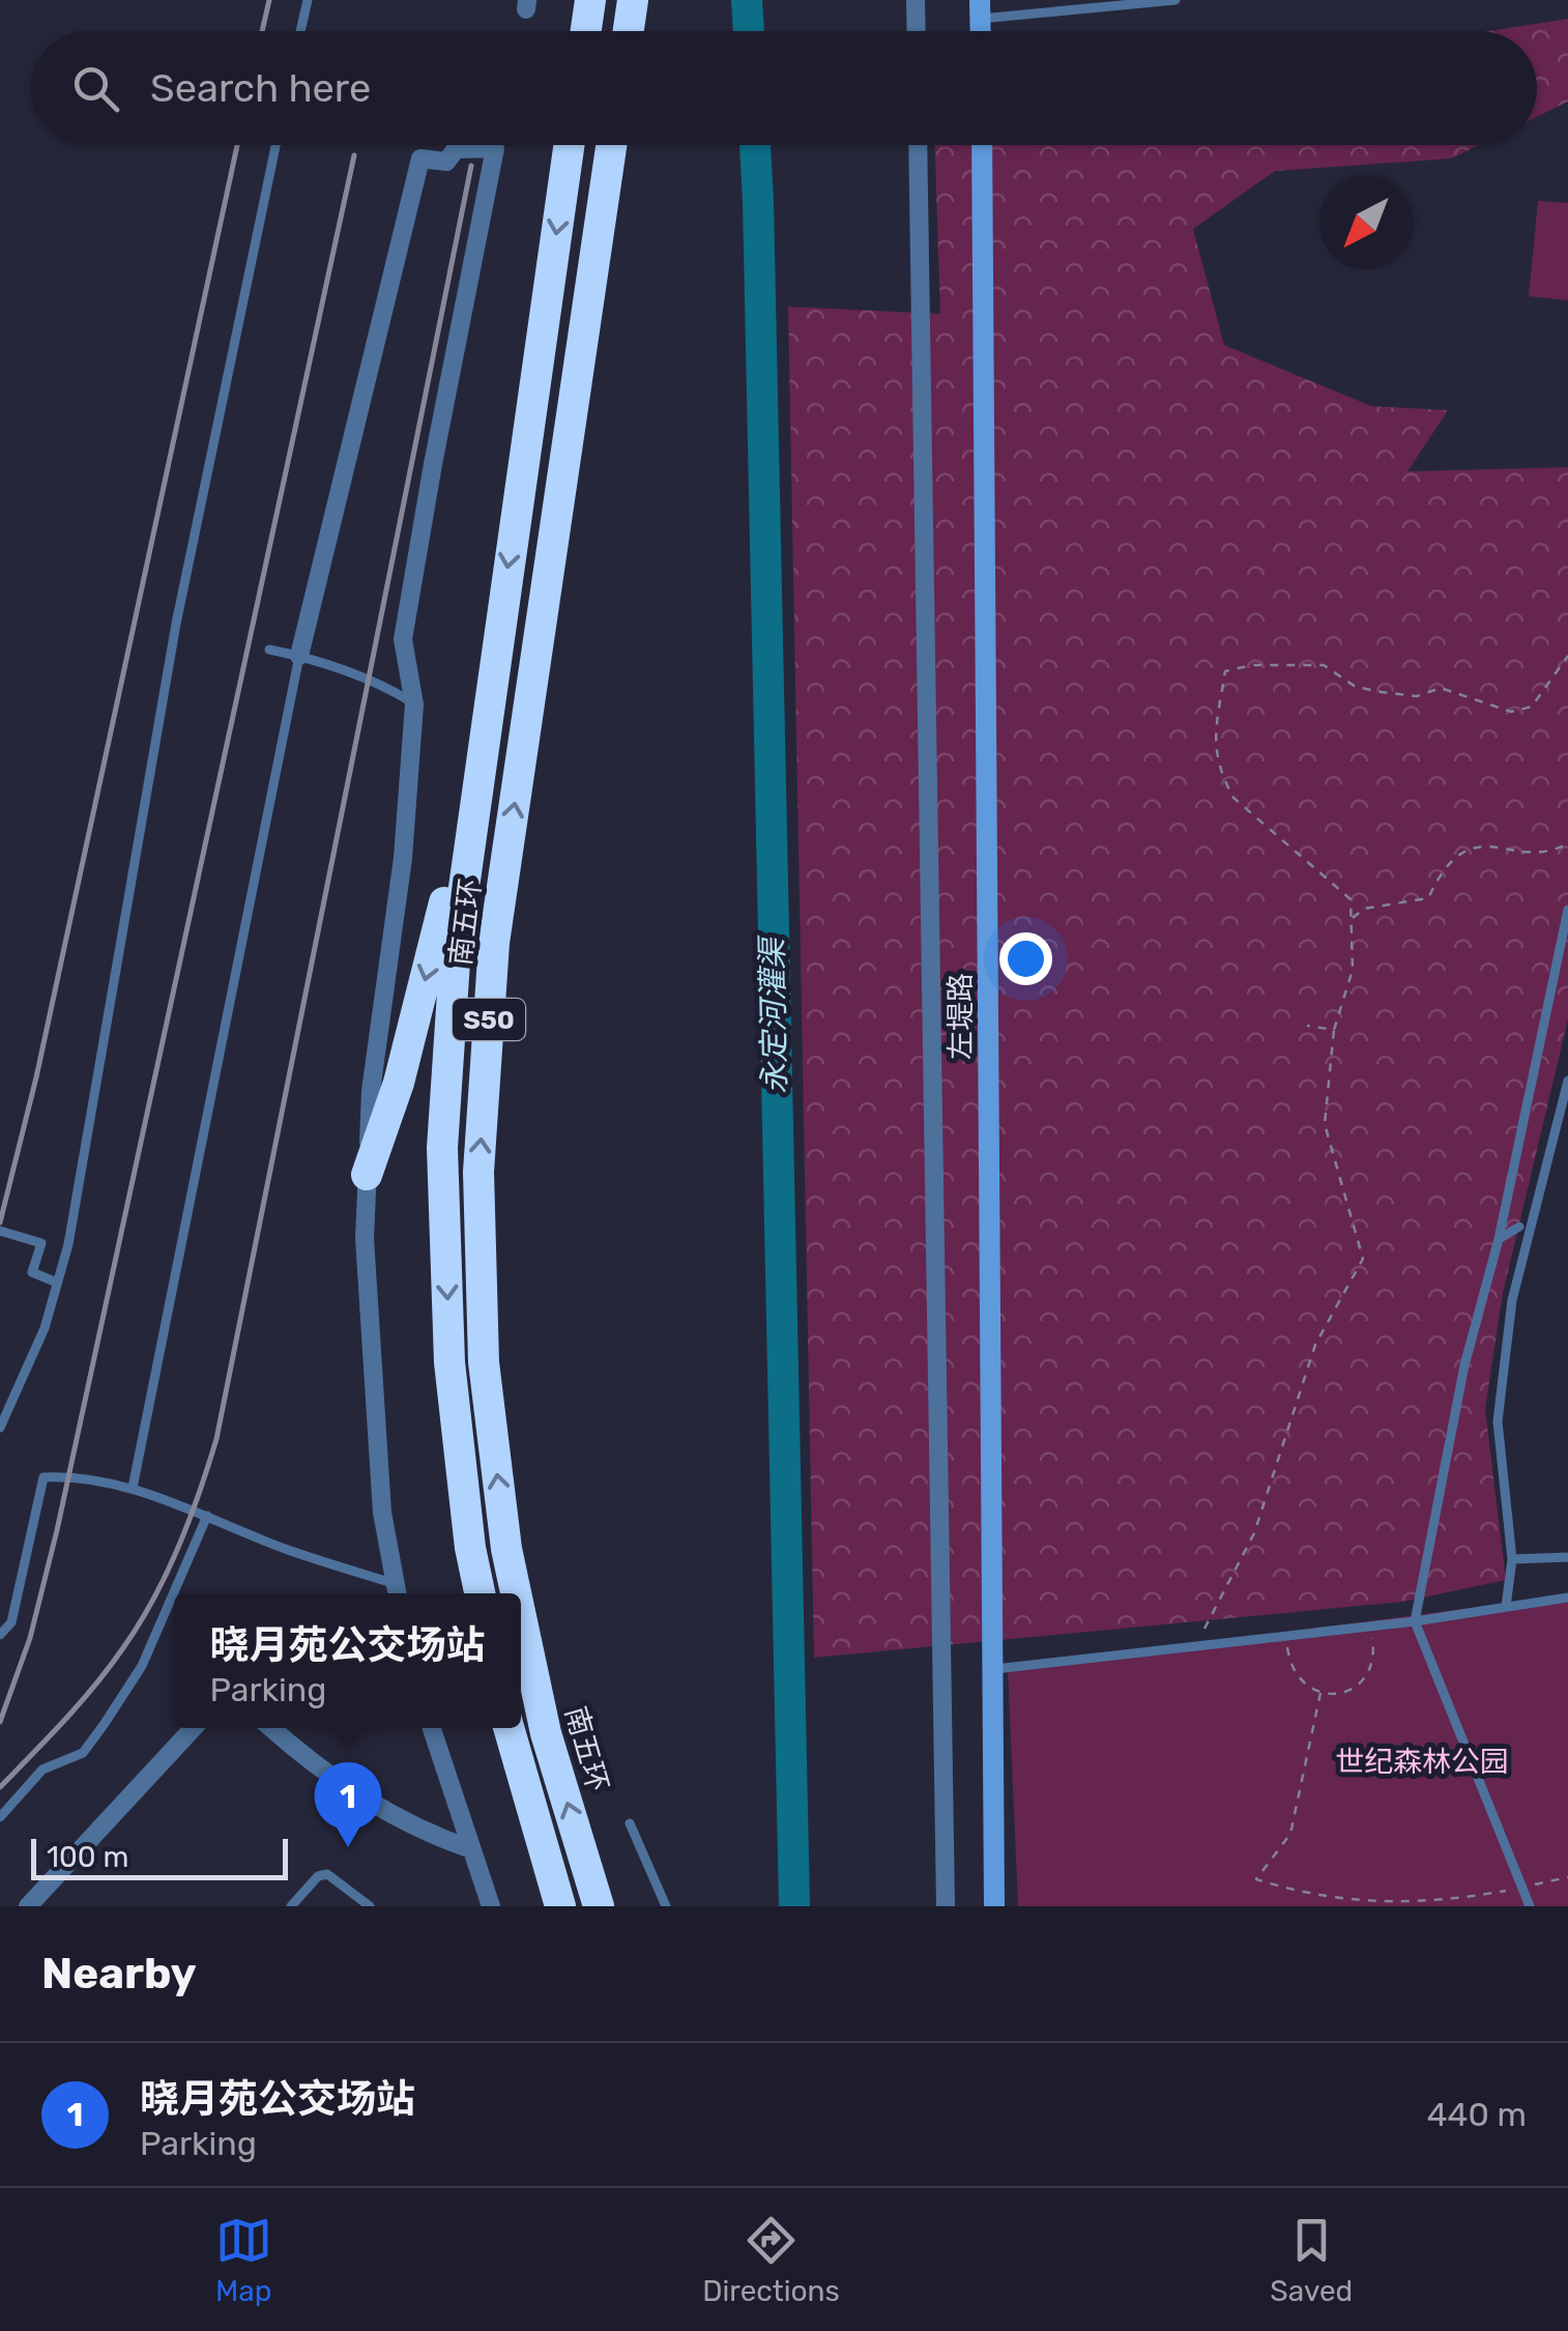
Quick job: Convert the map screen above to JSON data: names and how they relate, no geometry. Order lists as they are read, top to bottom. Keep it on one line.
{"streets":{"highway":["南五环","S50"],"main road":["左堤路"]},"water":["永定河灌渠"],"parks":["世纪森林公园"],"scale_bar":"100 m","north":"bottom left","page":{"search":"Search here","popup":["晓月苑公交场站","Parking"],"pins":"1","scale":"100 m","heading":"Nearby","list":[{"mark":"1","name":"晓月苑公交场站","note":"Parking","value":"440 m"}],"nav":["Map","Directions","Saved"]}}
